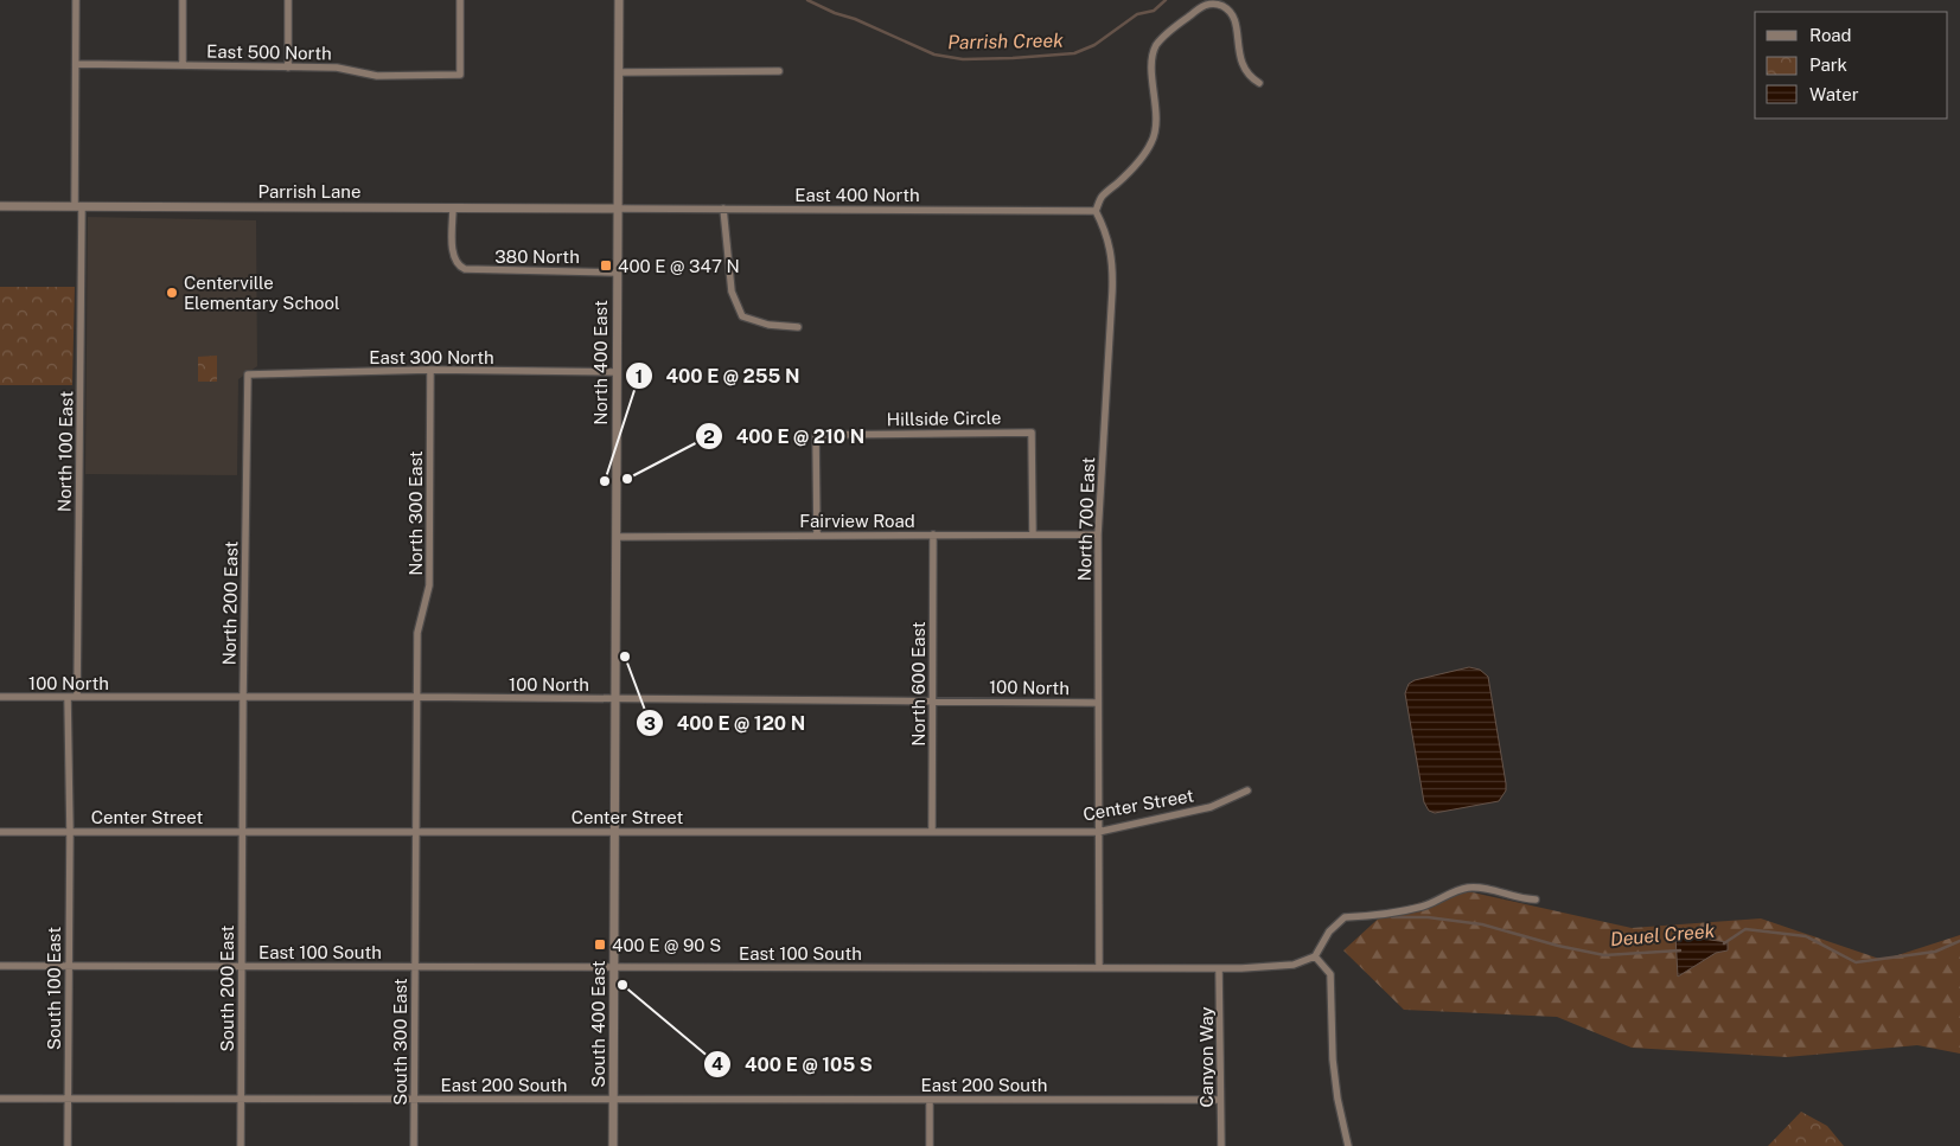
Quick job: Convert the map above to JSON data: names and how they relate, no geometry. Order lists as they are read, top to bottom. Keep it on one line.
{"streets":{"street":["East 500 North","Parrish Lane","East 400 North","380 North","East 300 North","North 400 East","Hillside Circle","North 100 East","North 300 East","North 700 East","Fairview Road","North 200 East","100 North","North 600 East","Center Street","East 100 South","South 100 East","South 200 East","South 400 East","South 300 East","Canyon Way","East 200 South"]},"crossings":[["East 500 North","North 100 East"],["Parrish Lane","East 400 North"],["Parrish Lane","380 North"],["Parrish Lane","North 400 East"],["Parrish Lane","North 100 East"],["East 400 North","North 400 East"],["East 400 North","North 700 East"],["380 North","North 400 East"],["East 300 North","North 400 East"],["East 300 North","North 300 East"],["East 300 North","North 200 East"],["North 400 East","Fairview Road"],["North 400 East","100 North"],["North 400 East","Center Street"],["North 400 East","South 400 East"],["Hillside Circle","Fairview Road"],["North 100 East","100 North"],["North 300 East","100 North"],["North 300 East","Center Street"],["North 300 East","South 300 East"],["North 700 East","Fairview Road"],["North 700 East","100 North"],["North 700 East","Center Street"],["North 700 East","East 100 South"],["Fairview Road","North 600 East"],["North 200 East","100 North"],["North 200 East","Center Street"],["North 200 East","South 200 East"],["100 North","North 600 East"],["North 600 East","Center Street"],["Center Street","South 100 East"],["Center Street","South 200 East"],["Center Street","South 400 East"],["Center Street","South 300 East"],["East 100 South","South 100 East"],["East 100 South","South 200 East"],["East 100 South","South 400 East"],["East 100 South","South 300 East"],["East 100 South","Canyon Way"],["South 100 East","East 200 South"],["South 200 East","East 200 South"],["South 400 East","East 200 South"],["South 300 East","East 200 South"],["Canyon Way","East 200 South"]],"water":["Parrish Creek","Deuel Creek"],"places":{"transit":["400 E @ 347 N","400 E @ 90 S"],"other":["Centerville Elementary School","400 E @ 210 N","400 E @ 255 N","400 E @ 120 N","400 E @ 105 S"]},"legend":["Road","Park","Water"]}
